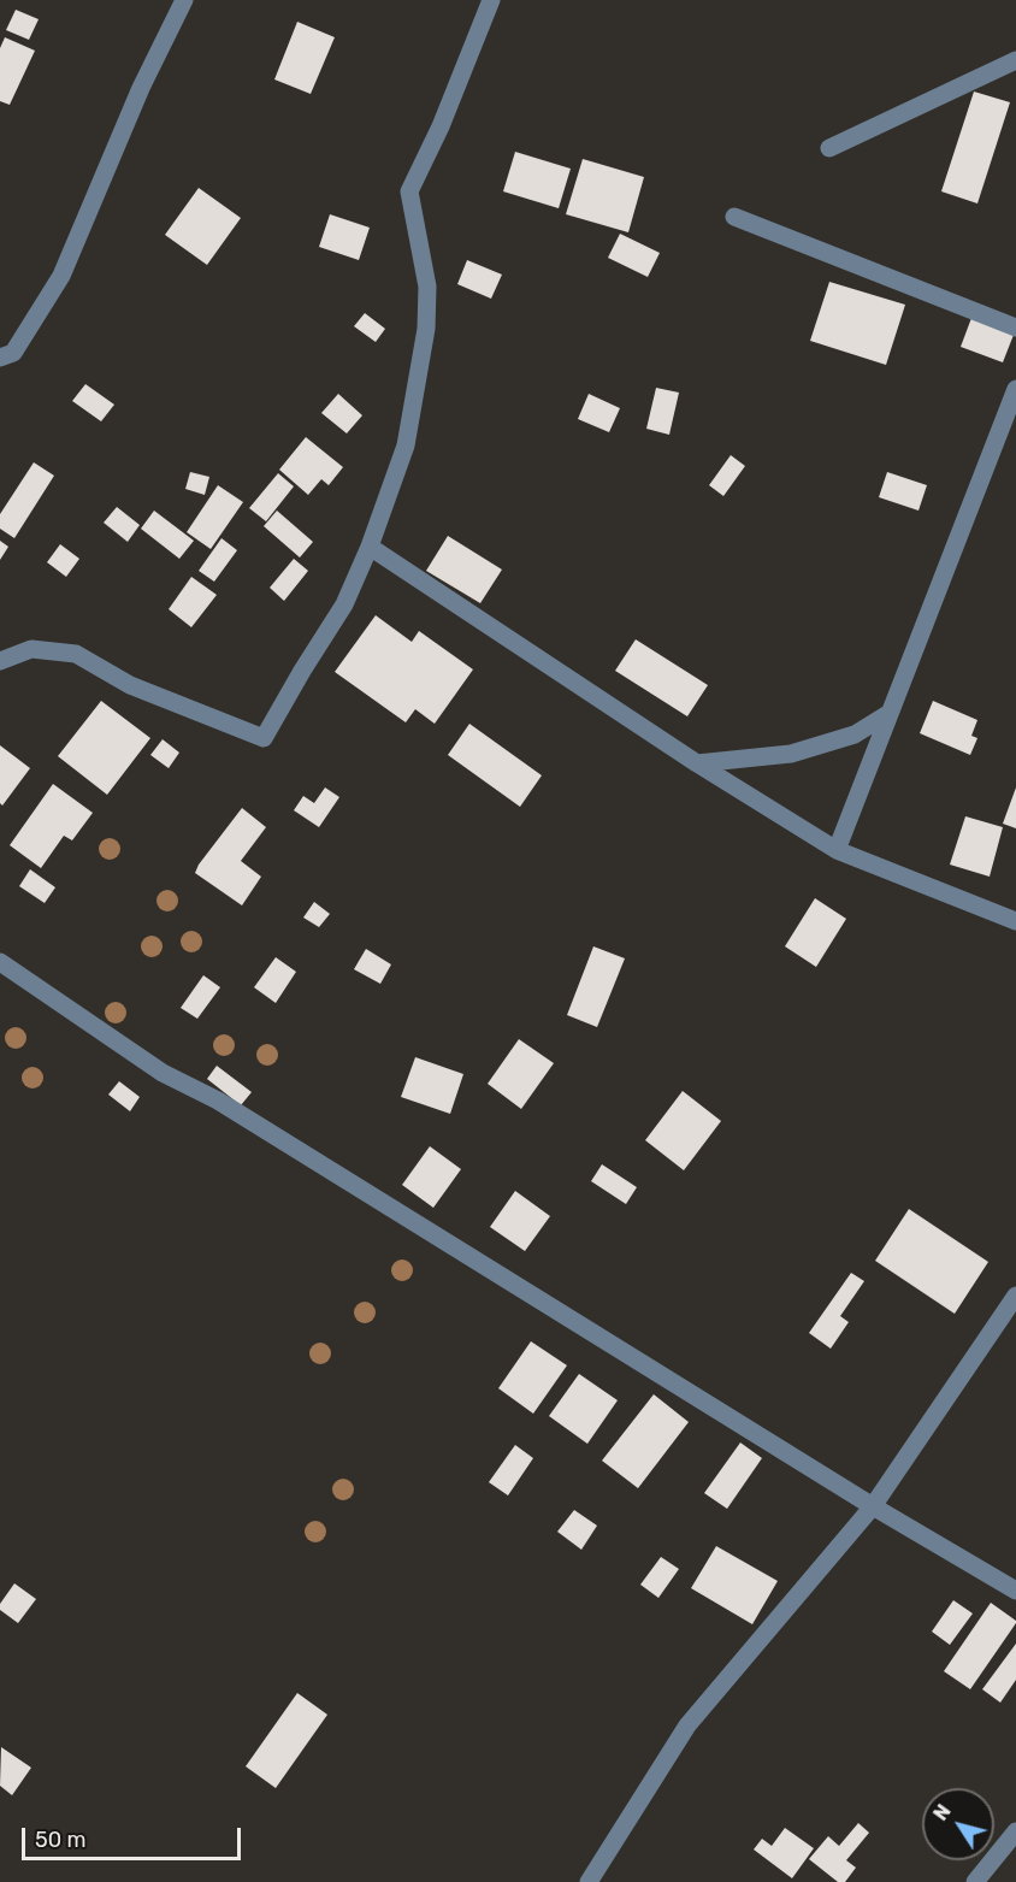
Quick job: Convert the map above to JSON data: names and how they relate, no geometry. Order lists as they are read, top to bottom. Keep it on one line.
{"scale_bar":"50 m","north":"top left"}
